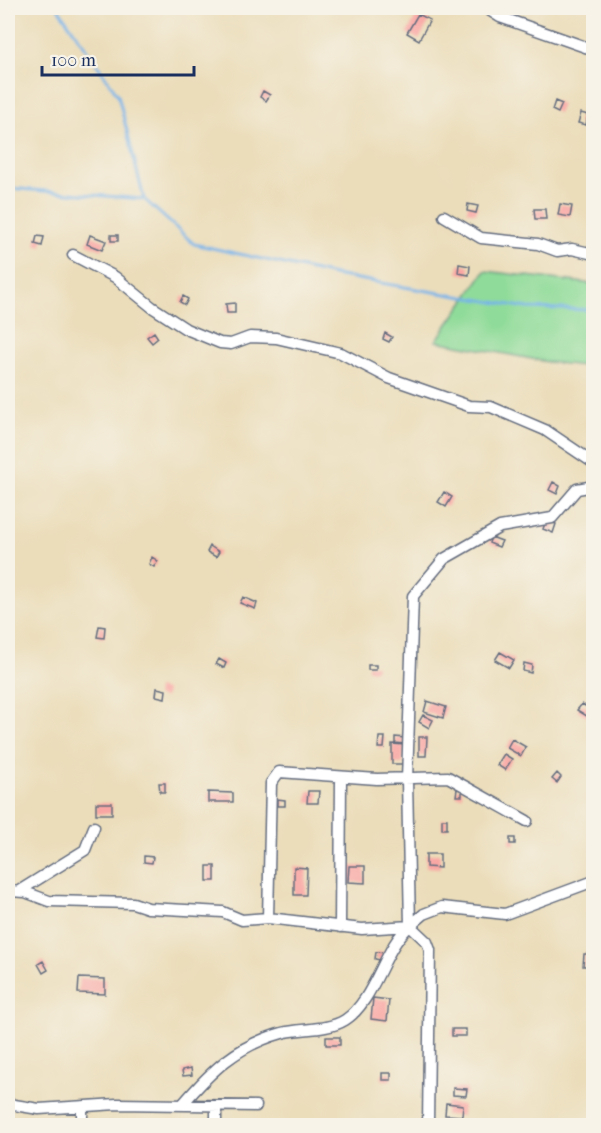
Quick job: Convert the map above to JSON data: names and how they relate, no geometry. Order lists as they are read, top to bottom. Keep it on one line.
{"scale_bar":"100 m"}
